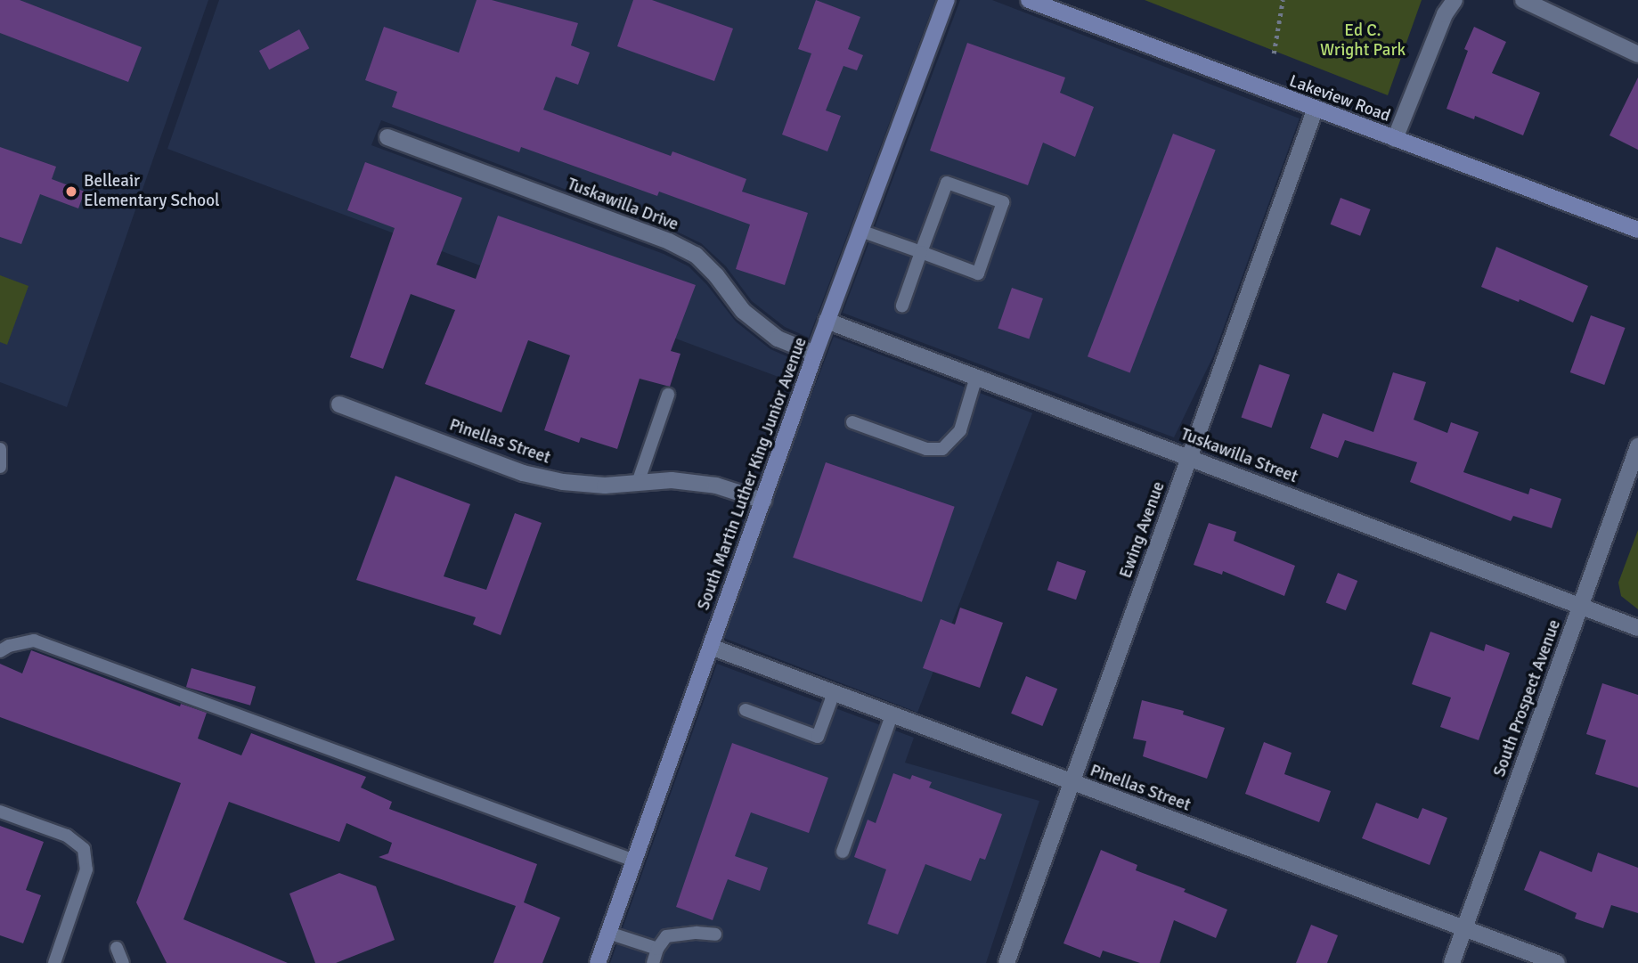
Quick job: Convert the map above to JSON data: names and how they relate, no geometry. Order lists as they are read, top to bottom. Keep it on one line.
{"streets":{"street":["Lakeview Road","Tuskawilla Drive","Pinellas Street","Tuskawilla Street","South Martin Luther King Junior Avenue","Ewing Avenue","South Prospect Avenue"]},"crossings":[["Lakeview Road","Ewing Avenue"],["Tuskawilla Drive","South Martin Luther King Junior Avenue"],["Pinellas Street","South Martin Luther King Junior Avenue"],["Pinellas Street","Ewing Avenue"],["Pinellas Street","South Prospect Avenue"],["Tuskawilla Street","South Martin Luther King Junior Avenue"],["Tuskawilla Street","Ewing Avenue"],["Tuskawilla Street","South Prospect Avenue"]],"parks":["Ed C. Wright Park"],"places":["Belleair Elementary School"]}
